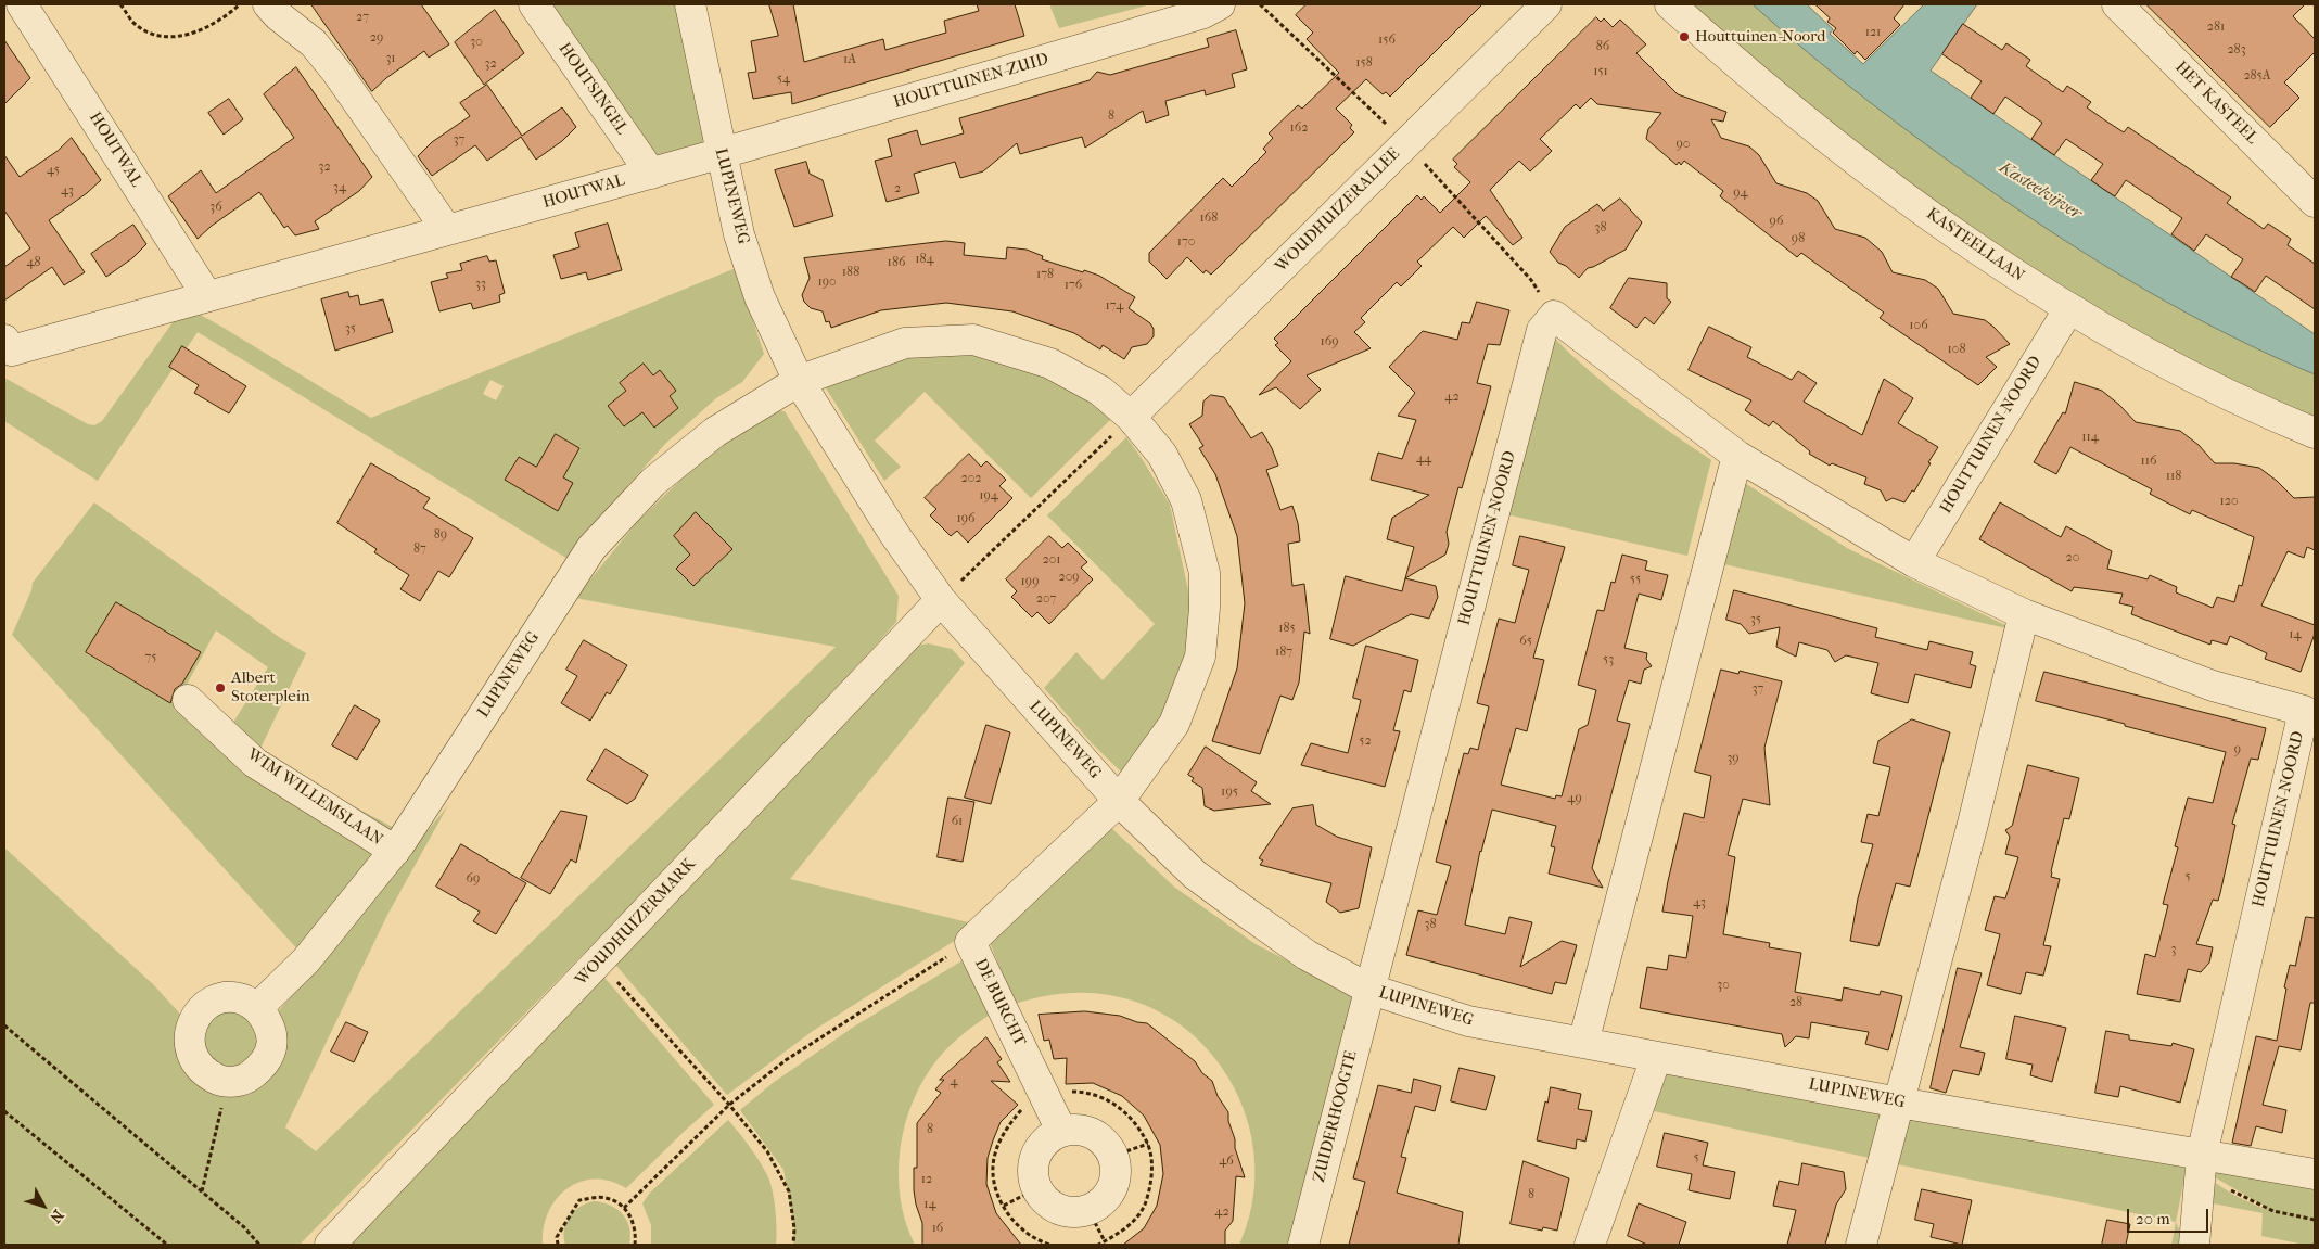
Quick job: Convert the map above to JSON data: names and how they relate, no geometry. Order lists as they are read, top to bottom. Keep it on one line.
{"streets":{"street":["HOUTTUINEN-ZUID","HOUTSINGEL","HET KASTEEL","HOUTWAL","LUPINEWEG","WOUDHUIZERALLEE","KASTEELLAAN","HOUTTUINEN-NOORD","WIM WILLEMSLAAN","WOUDHUIZERMARK","DE BURCHT","ZUIDERHOOGTE"]},"crossings":[["HOUTTUINEN-ZUID","HOUTWAL"],["HOUTTUINEN-ZUID","LUPINEWEG"],["HOUTSINGEL","HOUTWAL"],["HOUTWAL","LUPINEWEG"],["LUPINEWEG","HOUTTUINEN-NOORD"],["LUPINEWEG","WIM WILLEMSLAAN"],["LUPINEWEG","WOUDHUIZERMARK"],["LUPINEWEG","DE BURCHT"],["LUPINEWEG","ZUIDERHOOGTE"],["KASTEELLAAN","HOUTTUINEN-NOORD"],["HOUTTUINEN-NOORD","ZUIDERHOOGTE"]],"water":["Kasteelvijver"],"places":["Houttuinen-Noord","Albert Stoterplein"],"house_numbers":["27","281","121","29","156","30","86","283","31","1A","158","32","151","285A","54","8","162","37","90","32","45","34","2","43","94","36","168","96","38","98","170","184","48","186","188","178","190","33","176","174","106","35","169","108","42","114","44","116","118","202","194","120","196","89","87","20","201","209","55","199","207","35","185","14","65","187","75","53","37","52","9","39","195","49","61","5","69","43","38","3","30","28","4","8","5","46","12","8","14","42","16"],"scale_bar":"20 m","north":"bottom right"}
